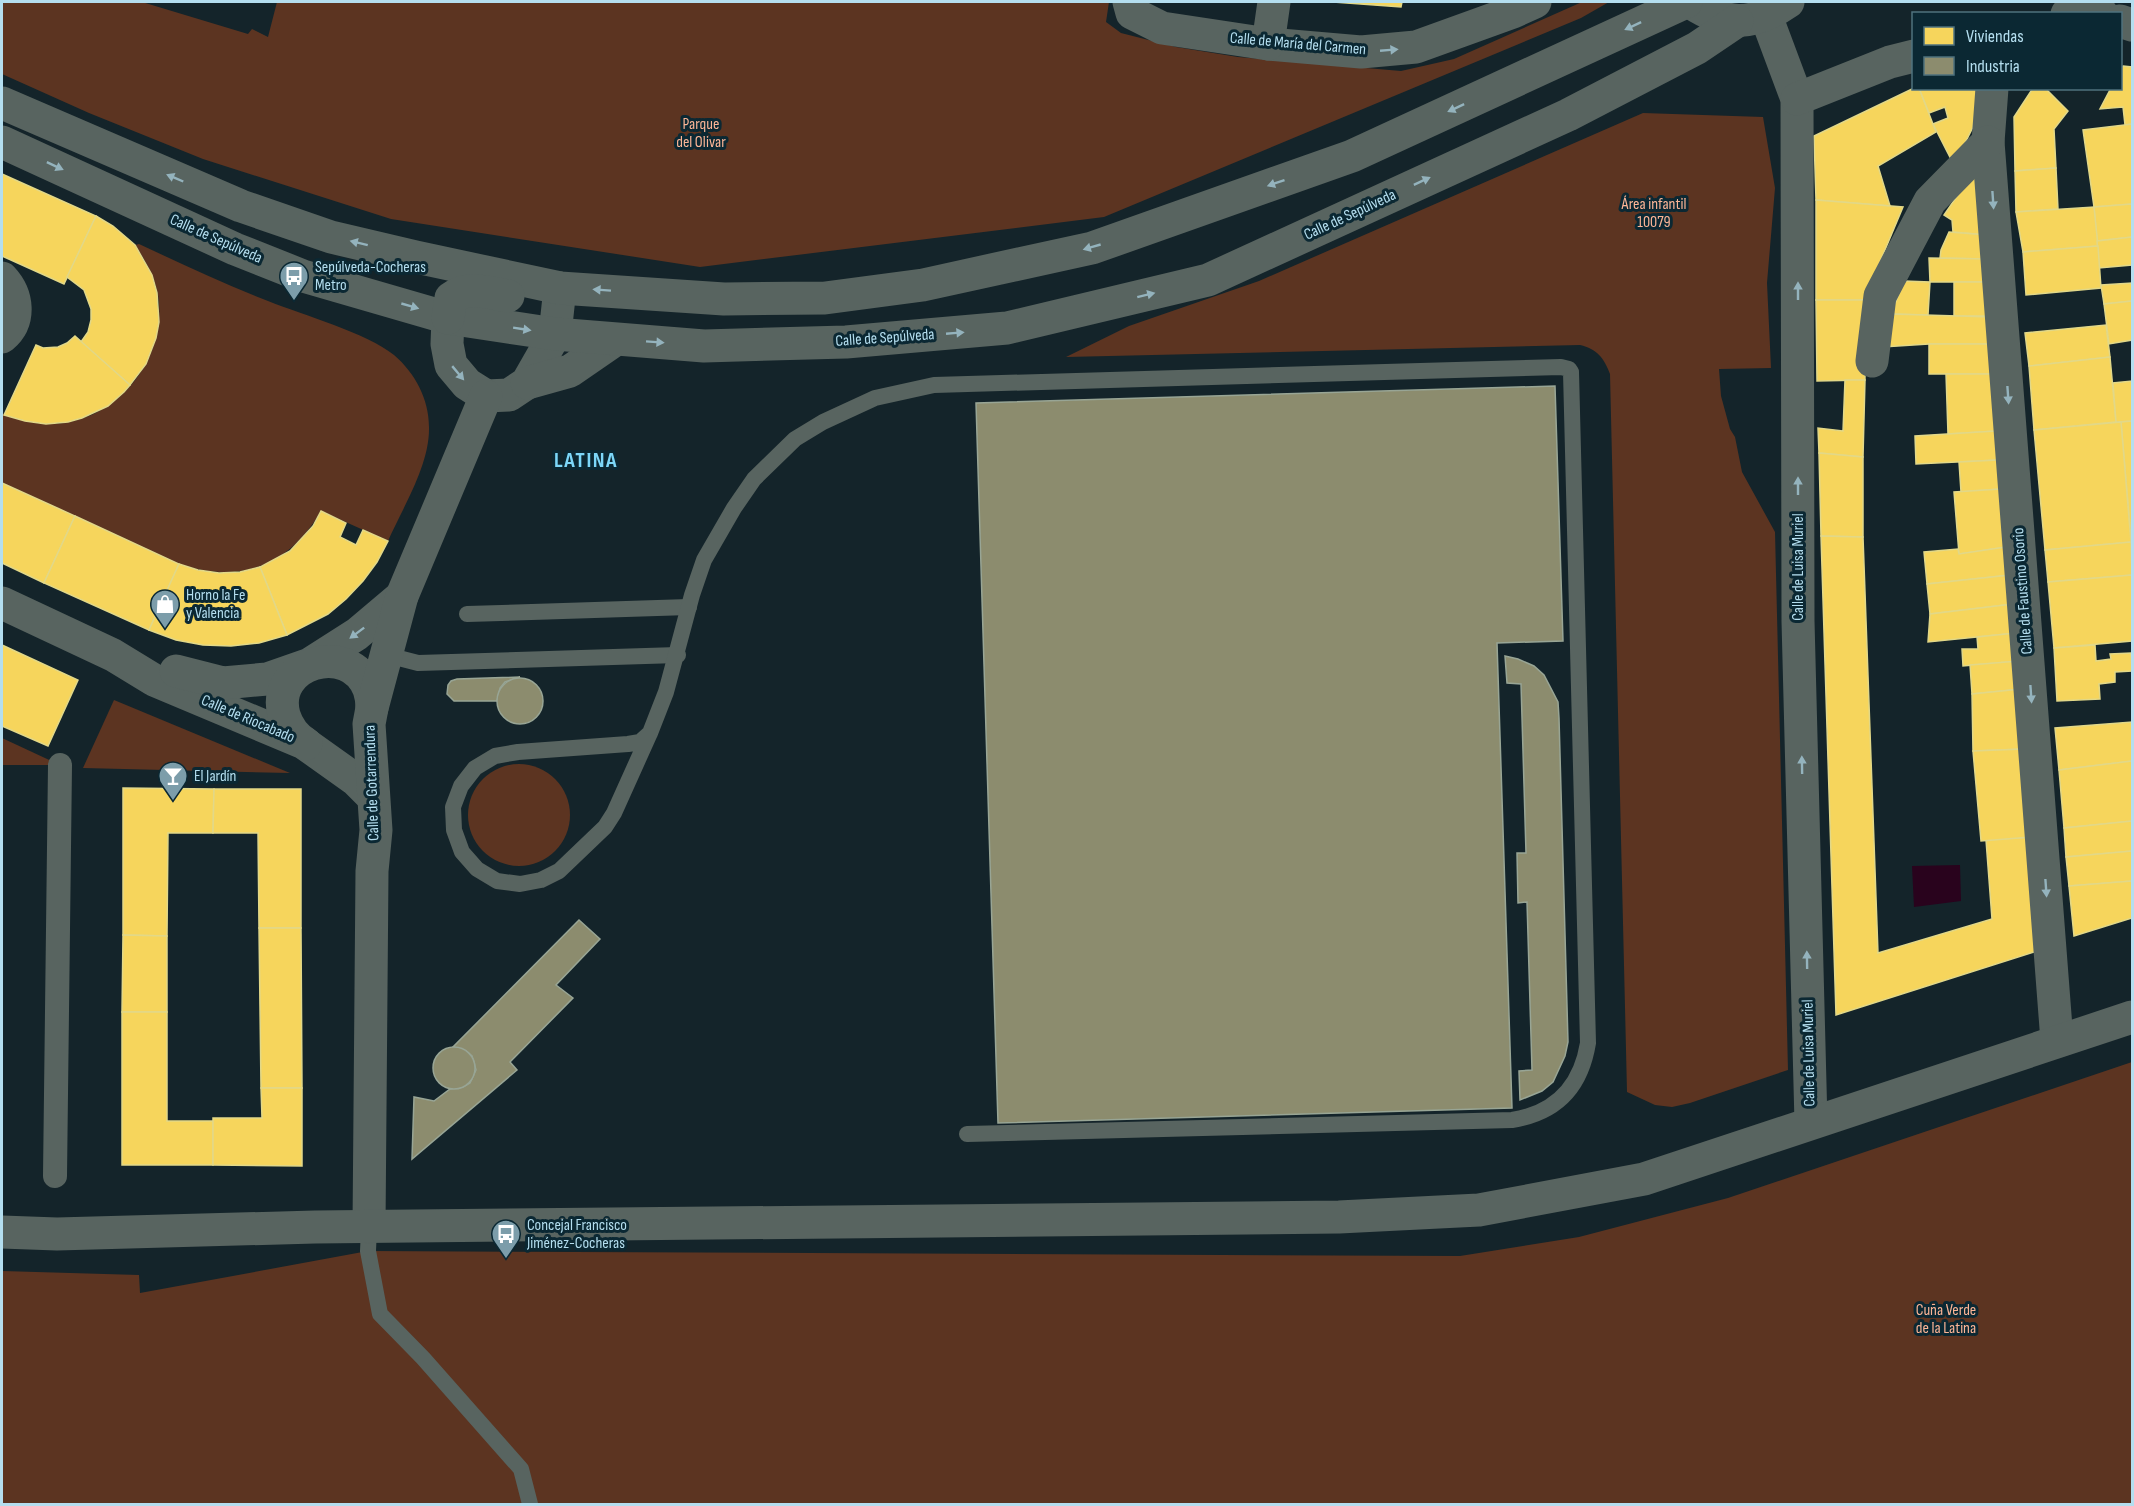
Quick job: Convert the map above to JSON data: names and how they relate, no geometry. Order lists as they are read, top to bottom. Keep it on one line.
{"streets":{"street":["Calle de María del Carmen","Calle de Sepúlveda","Calle de Luisa Muriel","Calle de Faustino Osorio","Calle de Riocabado","Calle de Gotarrendura"]},"crossings":[["Calle de Sepúlveda","Calle de Luisa Muriel"],["Calle de Riocabado","Calle de Gotarrendura"]],"one_way":["Calle de Luisa Muriel","Calle de Faustino Osorio"],"districts":["LATINA"],"parks":["Parque del Olivar","Área infantil 10079","Cuña Verde de la Latina"],"places":{"bus stop":["Sepúlveda-Cocheras Metro","Concejal Francisco Jiménez-Cocheras"],"shop":["Horno la Fe y Valencia"],"bar":["El Jardín"]},"legend":["Viviendas","Industria"]}
